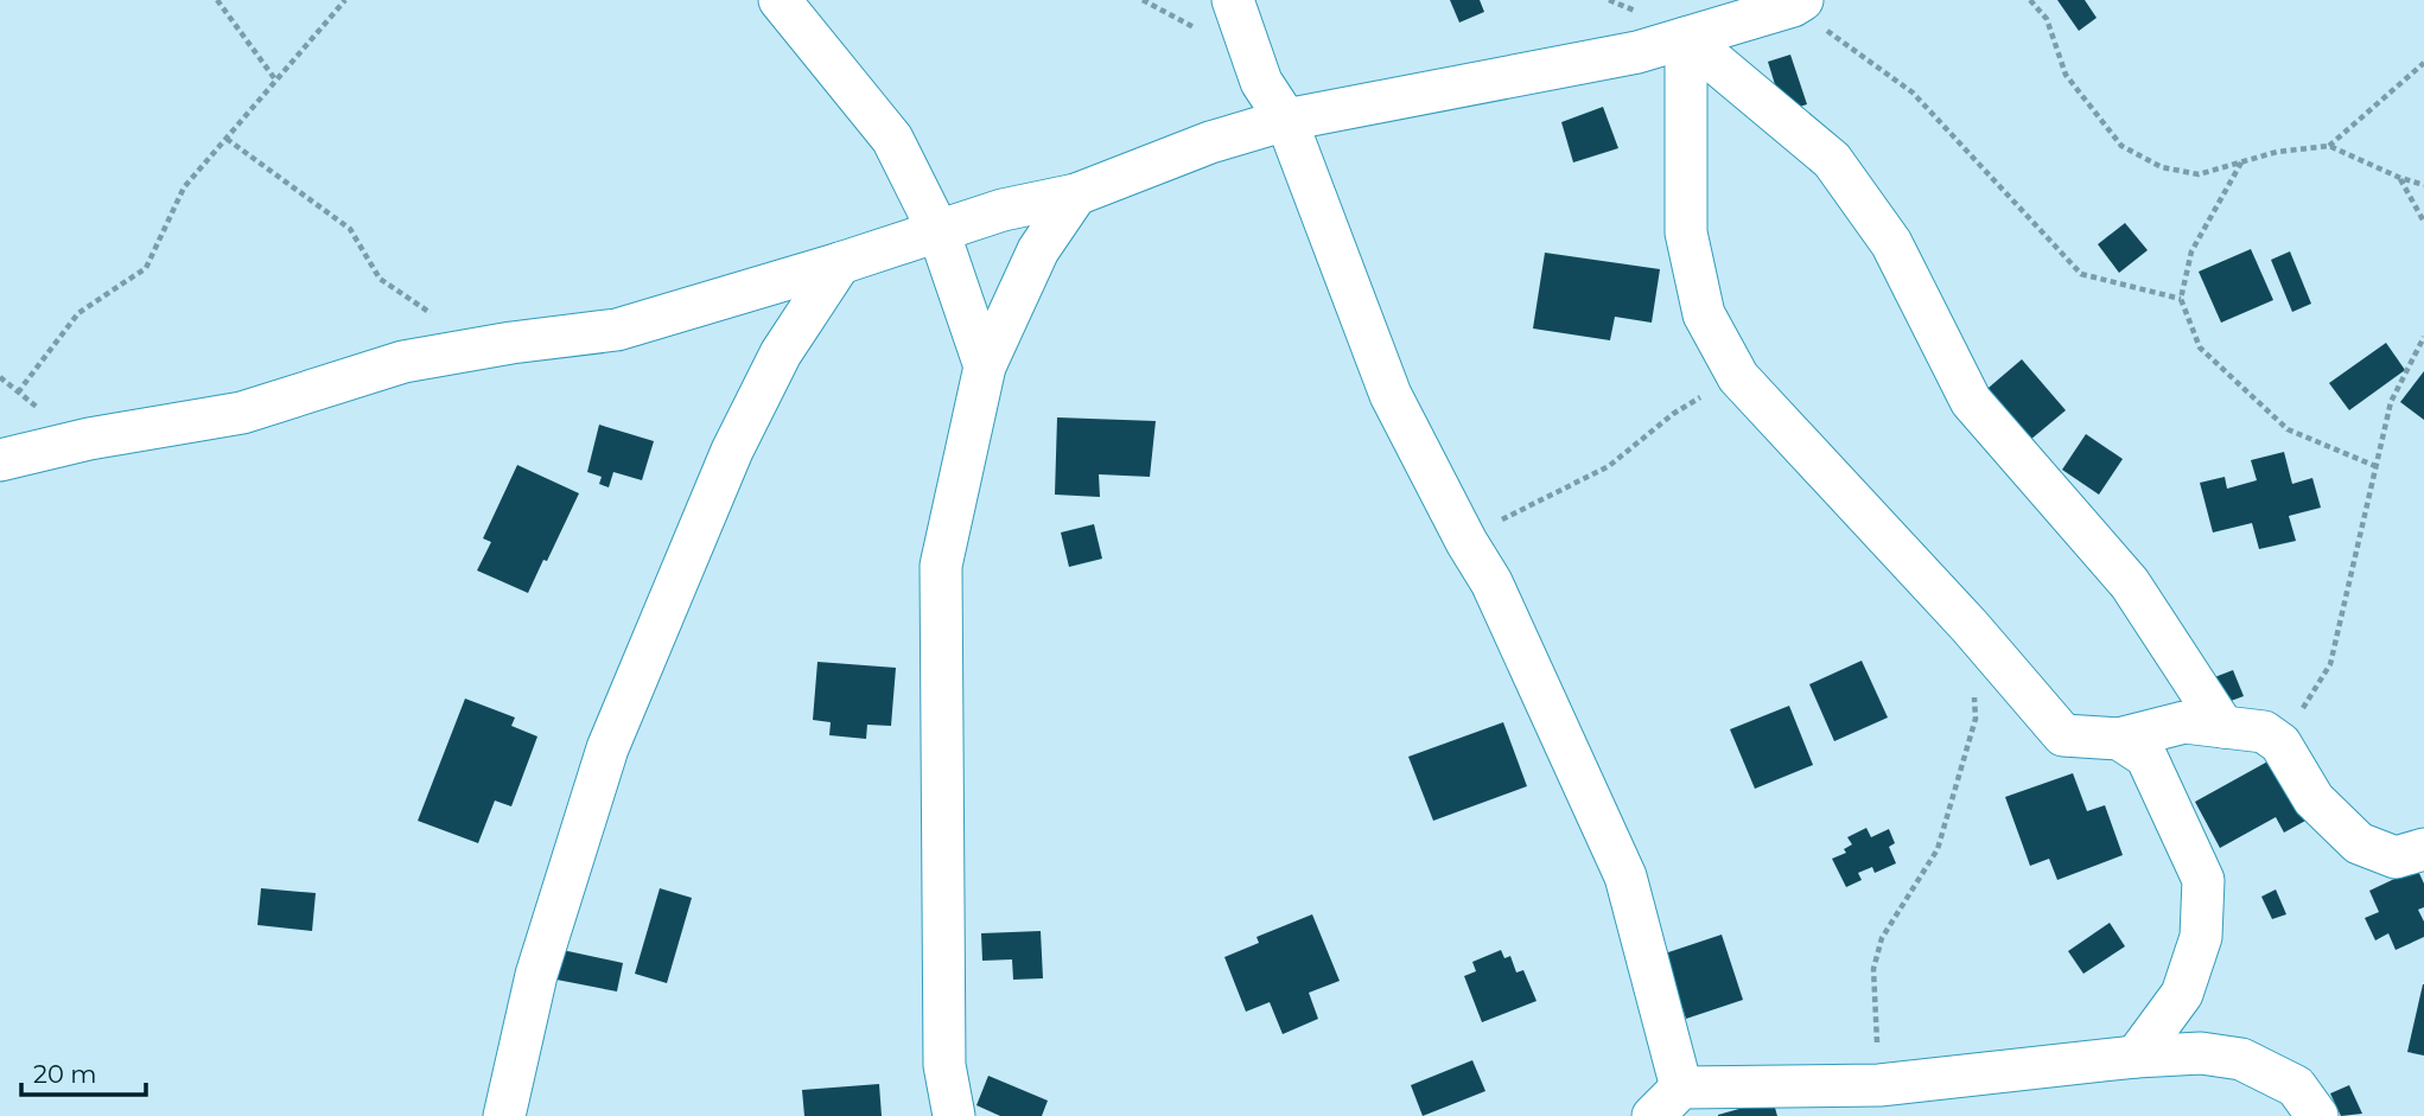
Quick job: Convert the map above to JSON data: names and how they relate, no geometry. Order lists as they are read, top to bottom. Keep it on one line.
{"scale_bar":"20 m"}
